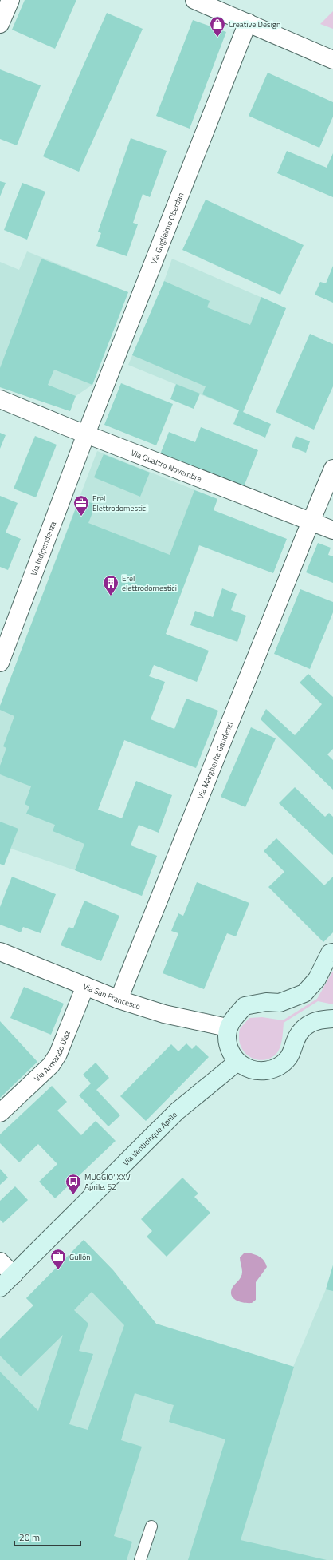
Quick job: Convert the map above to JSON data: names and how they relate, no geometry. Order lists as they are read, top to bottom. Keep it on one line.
{"streets":{"main road":["Via Venticinque Aprile"],"street":["Via Guglielmo Oberdan","Via Quattro Novembre","Via Indipendenza","Via Margherita Gaudenzi","Via San Francesco","Via Armando Diaz"]},"crossings":[["Via Guglielmo Oberdan","Via Quattro Novembre"],["Via Guglielmo Oberdan","Via Indipendenza"],["Via Quattro Novembre","Via Indipendenza"],["Via Quattro Novembre","Via Margherita Gaudenzi"],["Via Margherita Gaudenzi","Via San Francesco"],["Via San Francesco","Via Armando Diaz"]],"places":{"shop":["Creative Design"],"office":["Erel Elettrodomestici","Gullón"],"building":["Erel elettrodomestici"],"bus stop":["MUGGIO' XXV Aprile, 52"]},"scale_bar":"20 m"}
